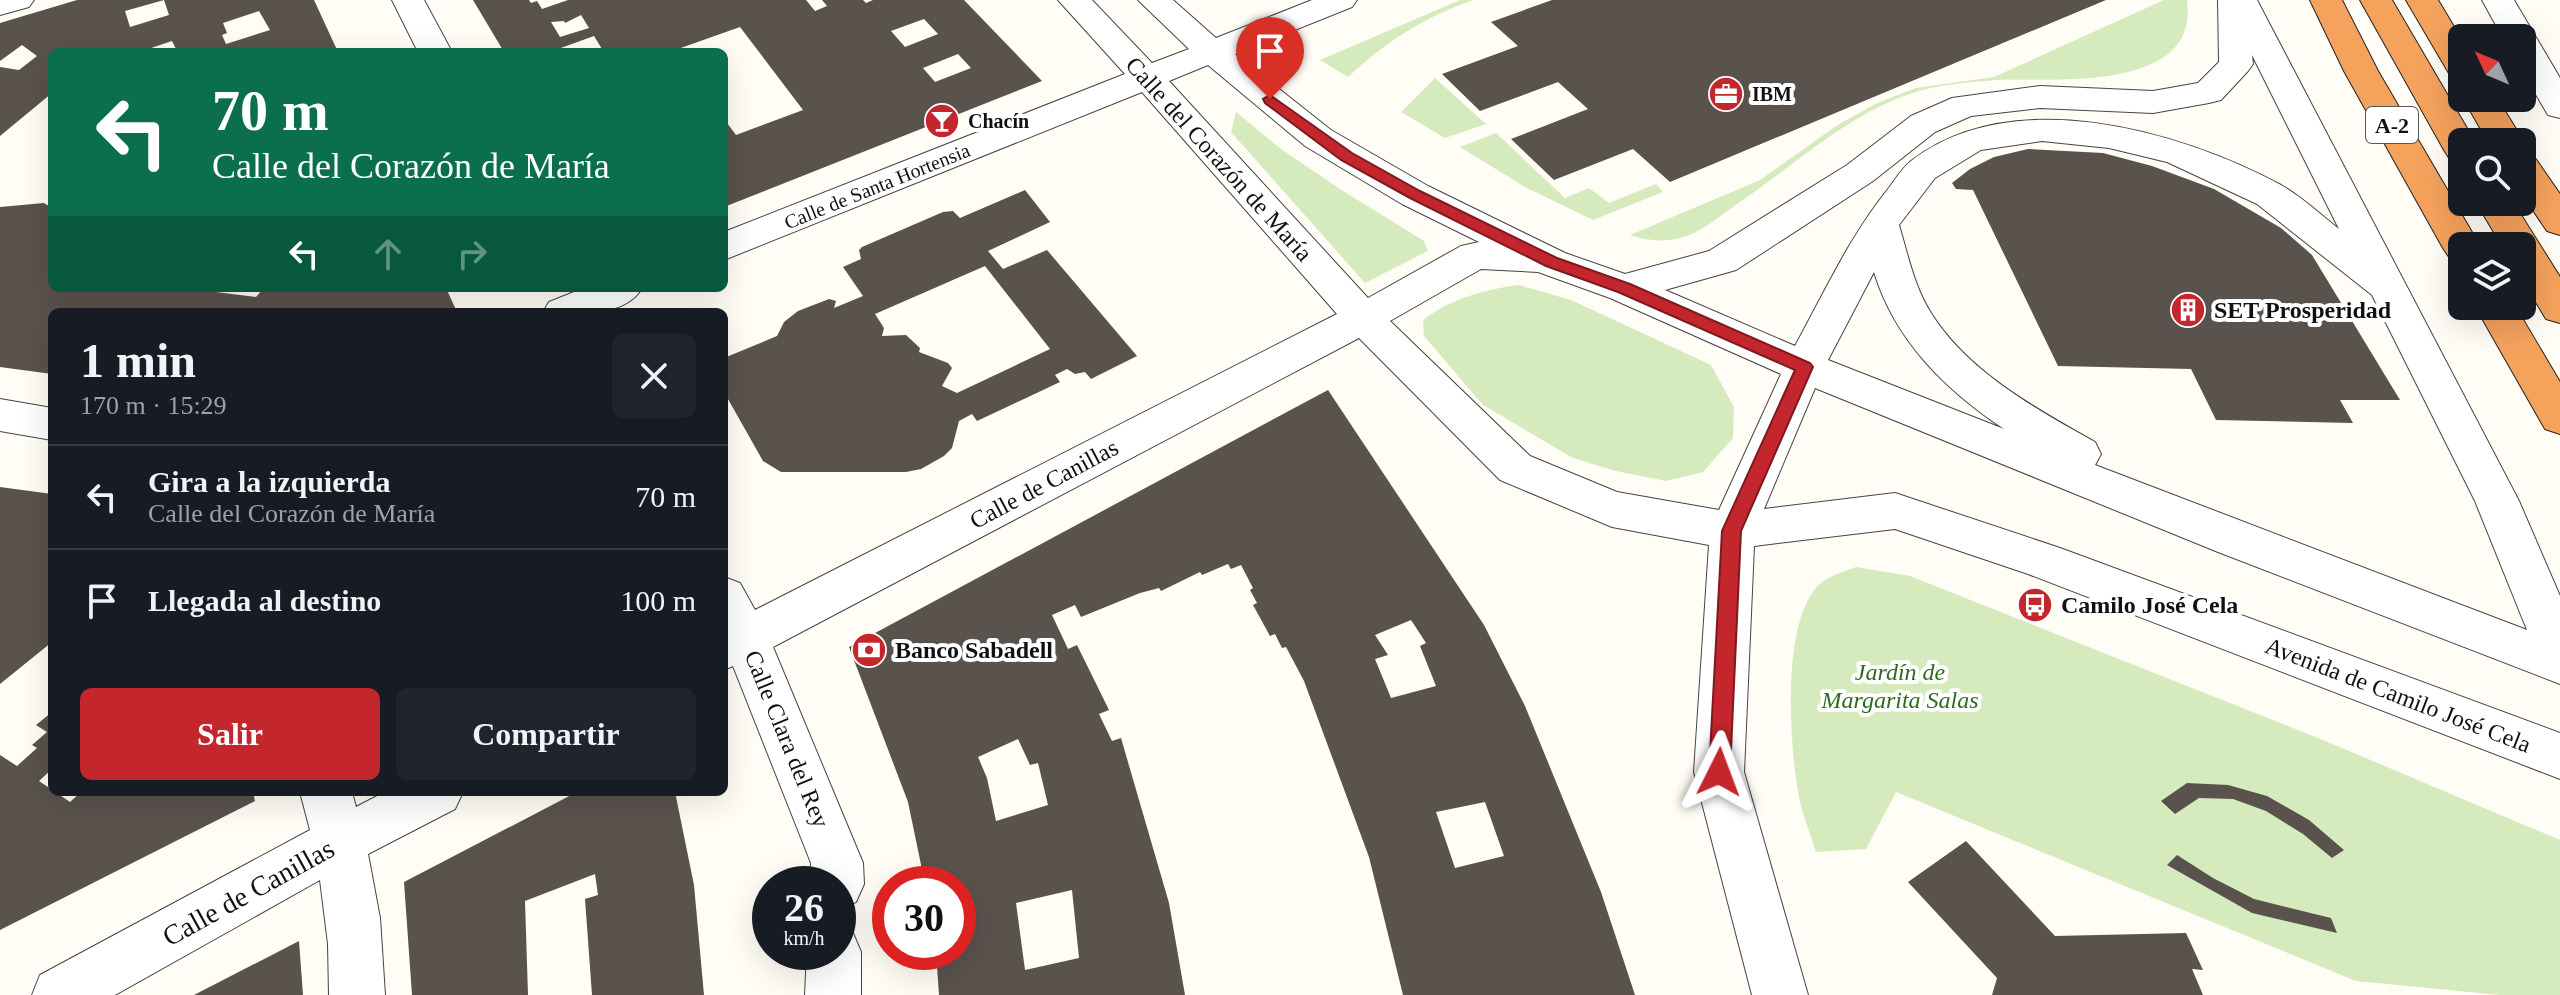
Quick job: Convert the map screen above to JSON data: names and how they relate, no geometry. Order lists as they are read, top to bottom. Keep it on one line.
{"streets":{"highway":["A-2"],"street":["Calle del Corazón de María","Calle de Santa Hortensia","Calle de Canillas","Avenida de Camilo José Cela","Calle Clara del Rey"]},"crossings":[["Calle del Corazón de María","Calle de Santa Hortensia"],["Calle del Corazón de María","Calle de Canillas"],["Calle del Corazón de María","Avenida de Camilo José Cela"],["Calle de Canillas","Calle Clara del Rey"]],"parks":["Jardín de Margarita Salas"],"places":{"office":["IBM"],"bar":["Chacín"],"building":["SET Prosperidad"],"bus stop":["Camilo José Cela"],"bank":["Banco Sabadell"]},"north":"top left","page":{"turn":["70 m","Calle del Corazón de María"],"heading":["1 min","170 m · 15:29"],"list":[{"name":"Gira a la izquierda","note":"Calle del Corazón de María","value":"70 m"},{"name":"Llegada al destino","value":"100 m"}],"buttons":["Salir","Compartir"],"speed":"26 km/h","limit":"30"}}
